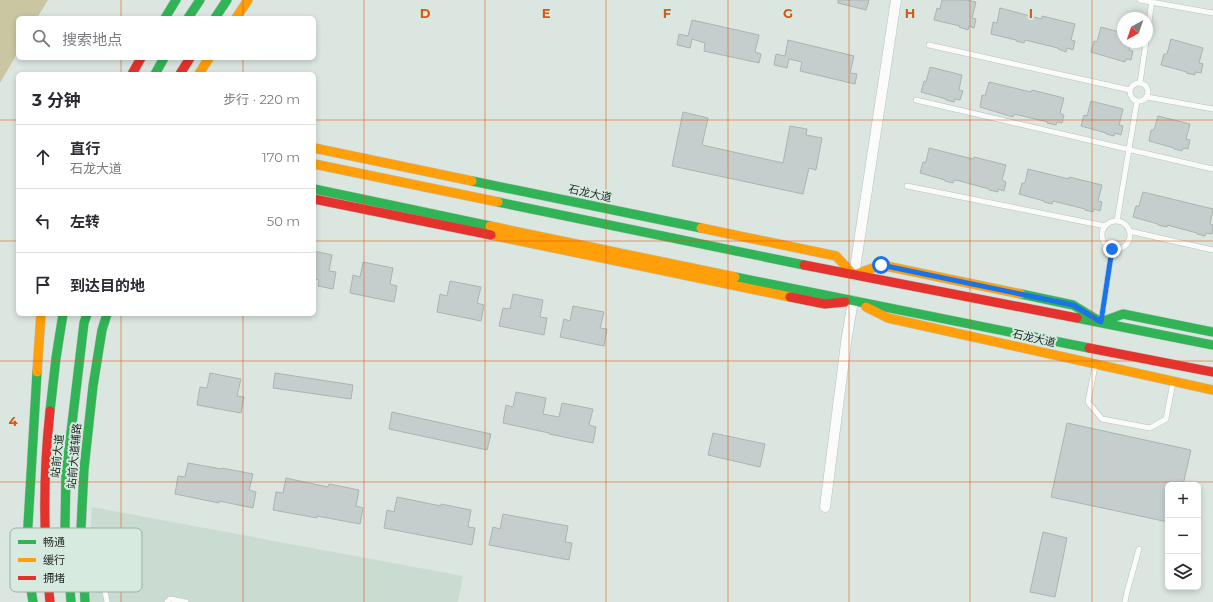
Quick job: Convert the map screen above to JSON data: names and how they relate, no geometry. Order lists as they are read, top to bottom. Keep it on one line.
{"streets":{"main road":["石龙大道","站前大道","站前大道辅路"]},"legend":["畅通","缓行","拥堵"],"north":"bottom left","page":{"search":"搜索地点","heading":["3 分钟","步行 · 220 m"],"list":[["直行","石龙大道","170 m"],["左转","50 m"],"到达目的地"],"map_buttons":["+","−"]},"grid":{"columns":["D","E","F","G","H","I"],"rows":["4"]}}
